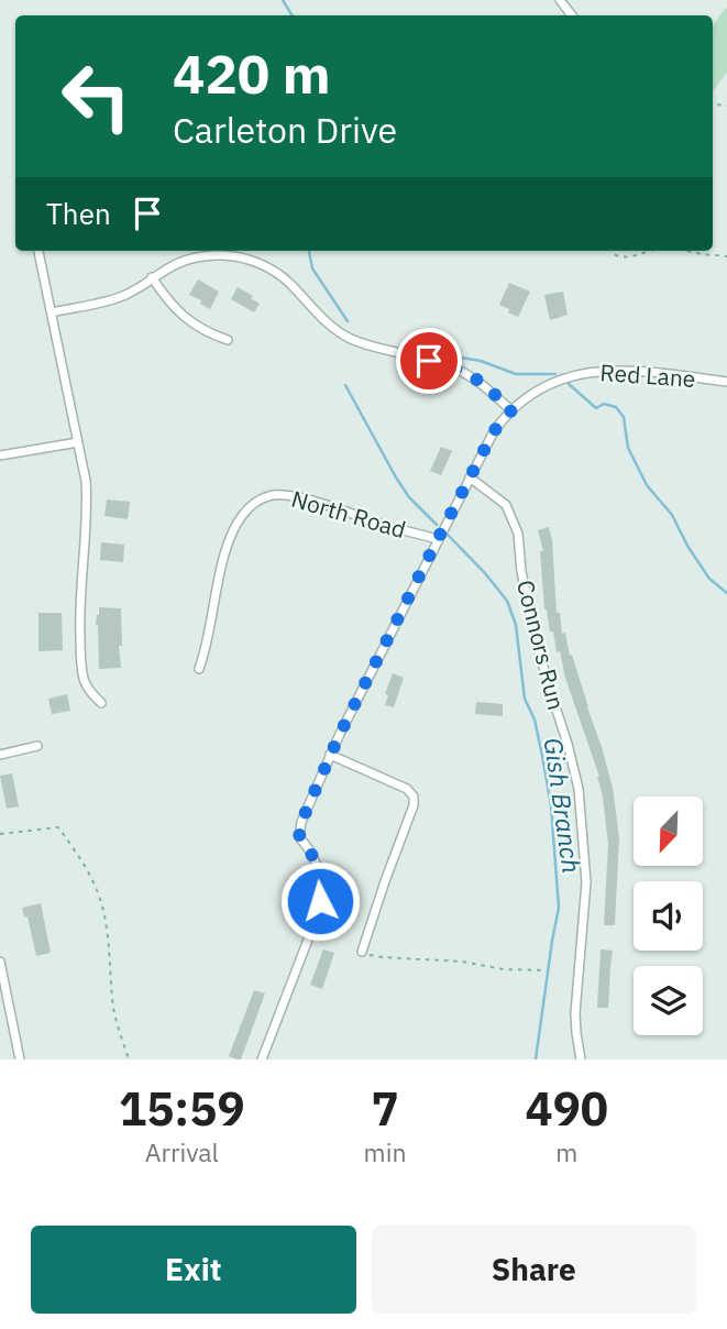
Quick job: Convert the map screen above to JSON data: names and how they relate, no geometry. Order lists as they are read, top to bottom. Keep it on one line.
{"streets":{"street":["Red Lane","North Road","Connors Run"]},"crossings":[["Red Lane","North Road"],["Red Lane","Connors Run"]],"water":["Gish Branch"],"north":"bottom left","page":{"turn":["420 m","Carleton Drive"],"then":"Then","eta":["15:59","Arrival","7","min","490","m"],"buttons":["Exit","Share"]}}
